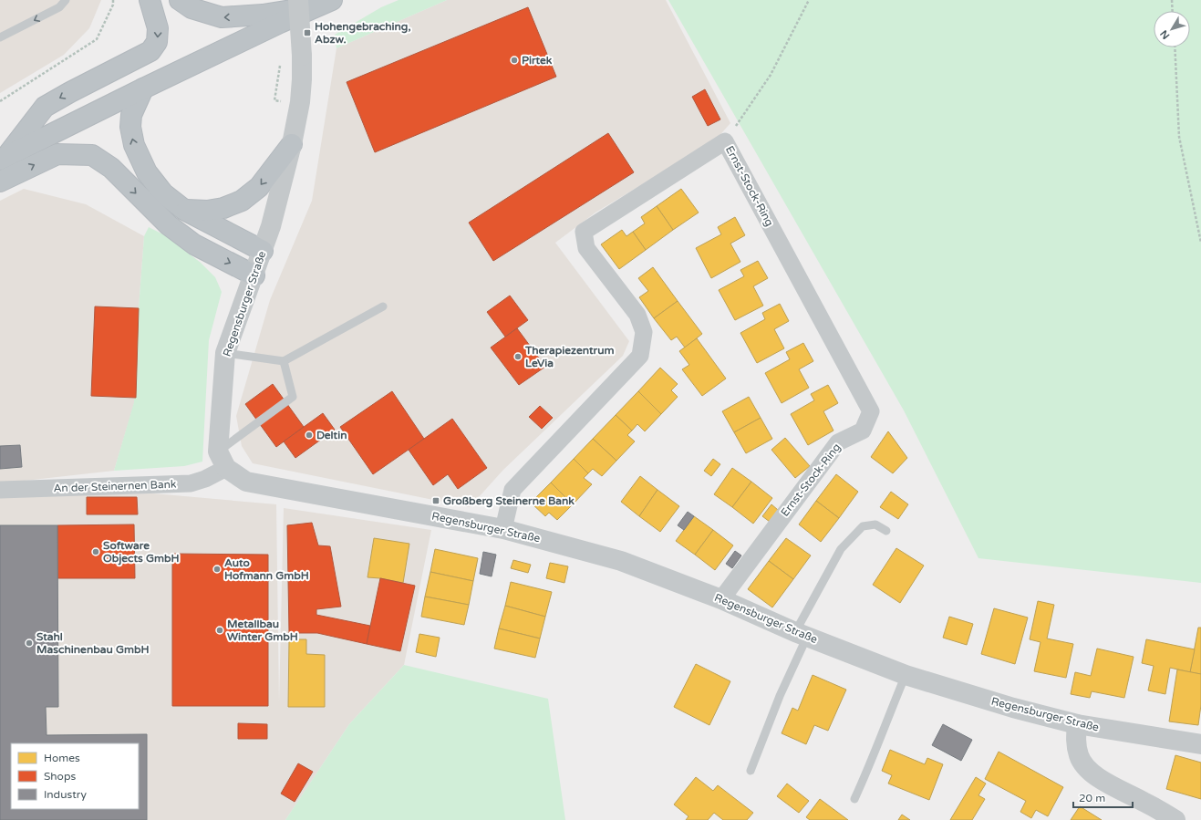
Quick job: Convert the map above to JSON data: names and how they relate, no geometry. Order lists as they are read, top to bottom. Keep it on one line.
{"streets":{"street":["Ernst-Stock-Ring","Regensburger Straße","An der Steinernen Bank"]},"crossings":[["Ernst-Stock-Ring","Regensburger Straße"],["Regensburger Straße","An der Steinernen Bank"]],"places":{"transit":["Hohengebraching, Abzw.","Großberg Steinerne Bank"],"other":["Pirtek","Therapiezentrum LeVia","Deltin","Software Objects GmbH","Auto Hofmann GmbH","Metallbau Winter GmbH","Stahl Maschinenbau GmbH"]},"legend":["Homes","Shops","Industry"],"scale_bar":"20 m","north":"bottom left"}
